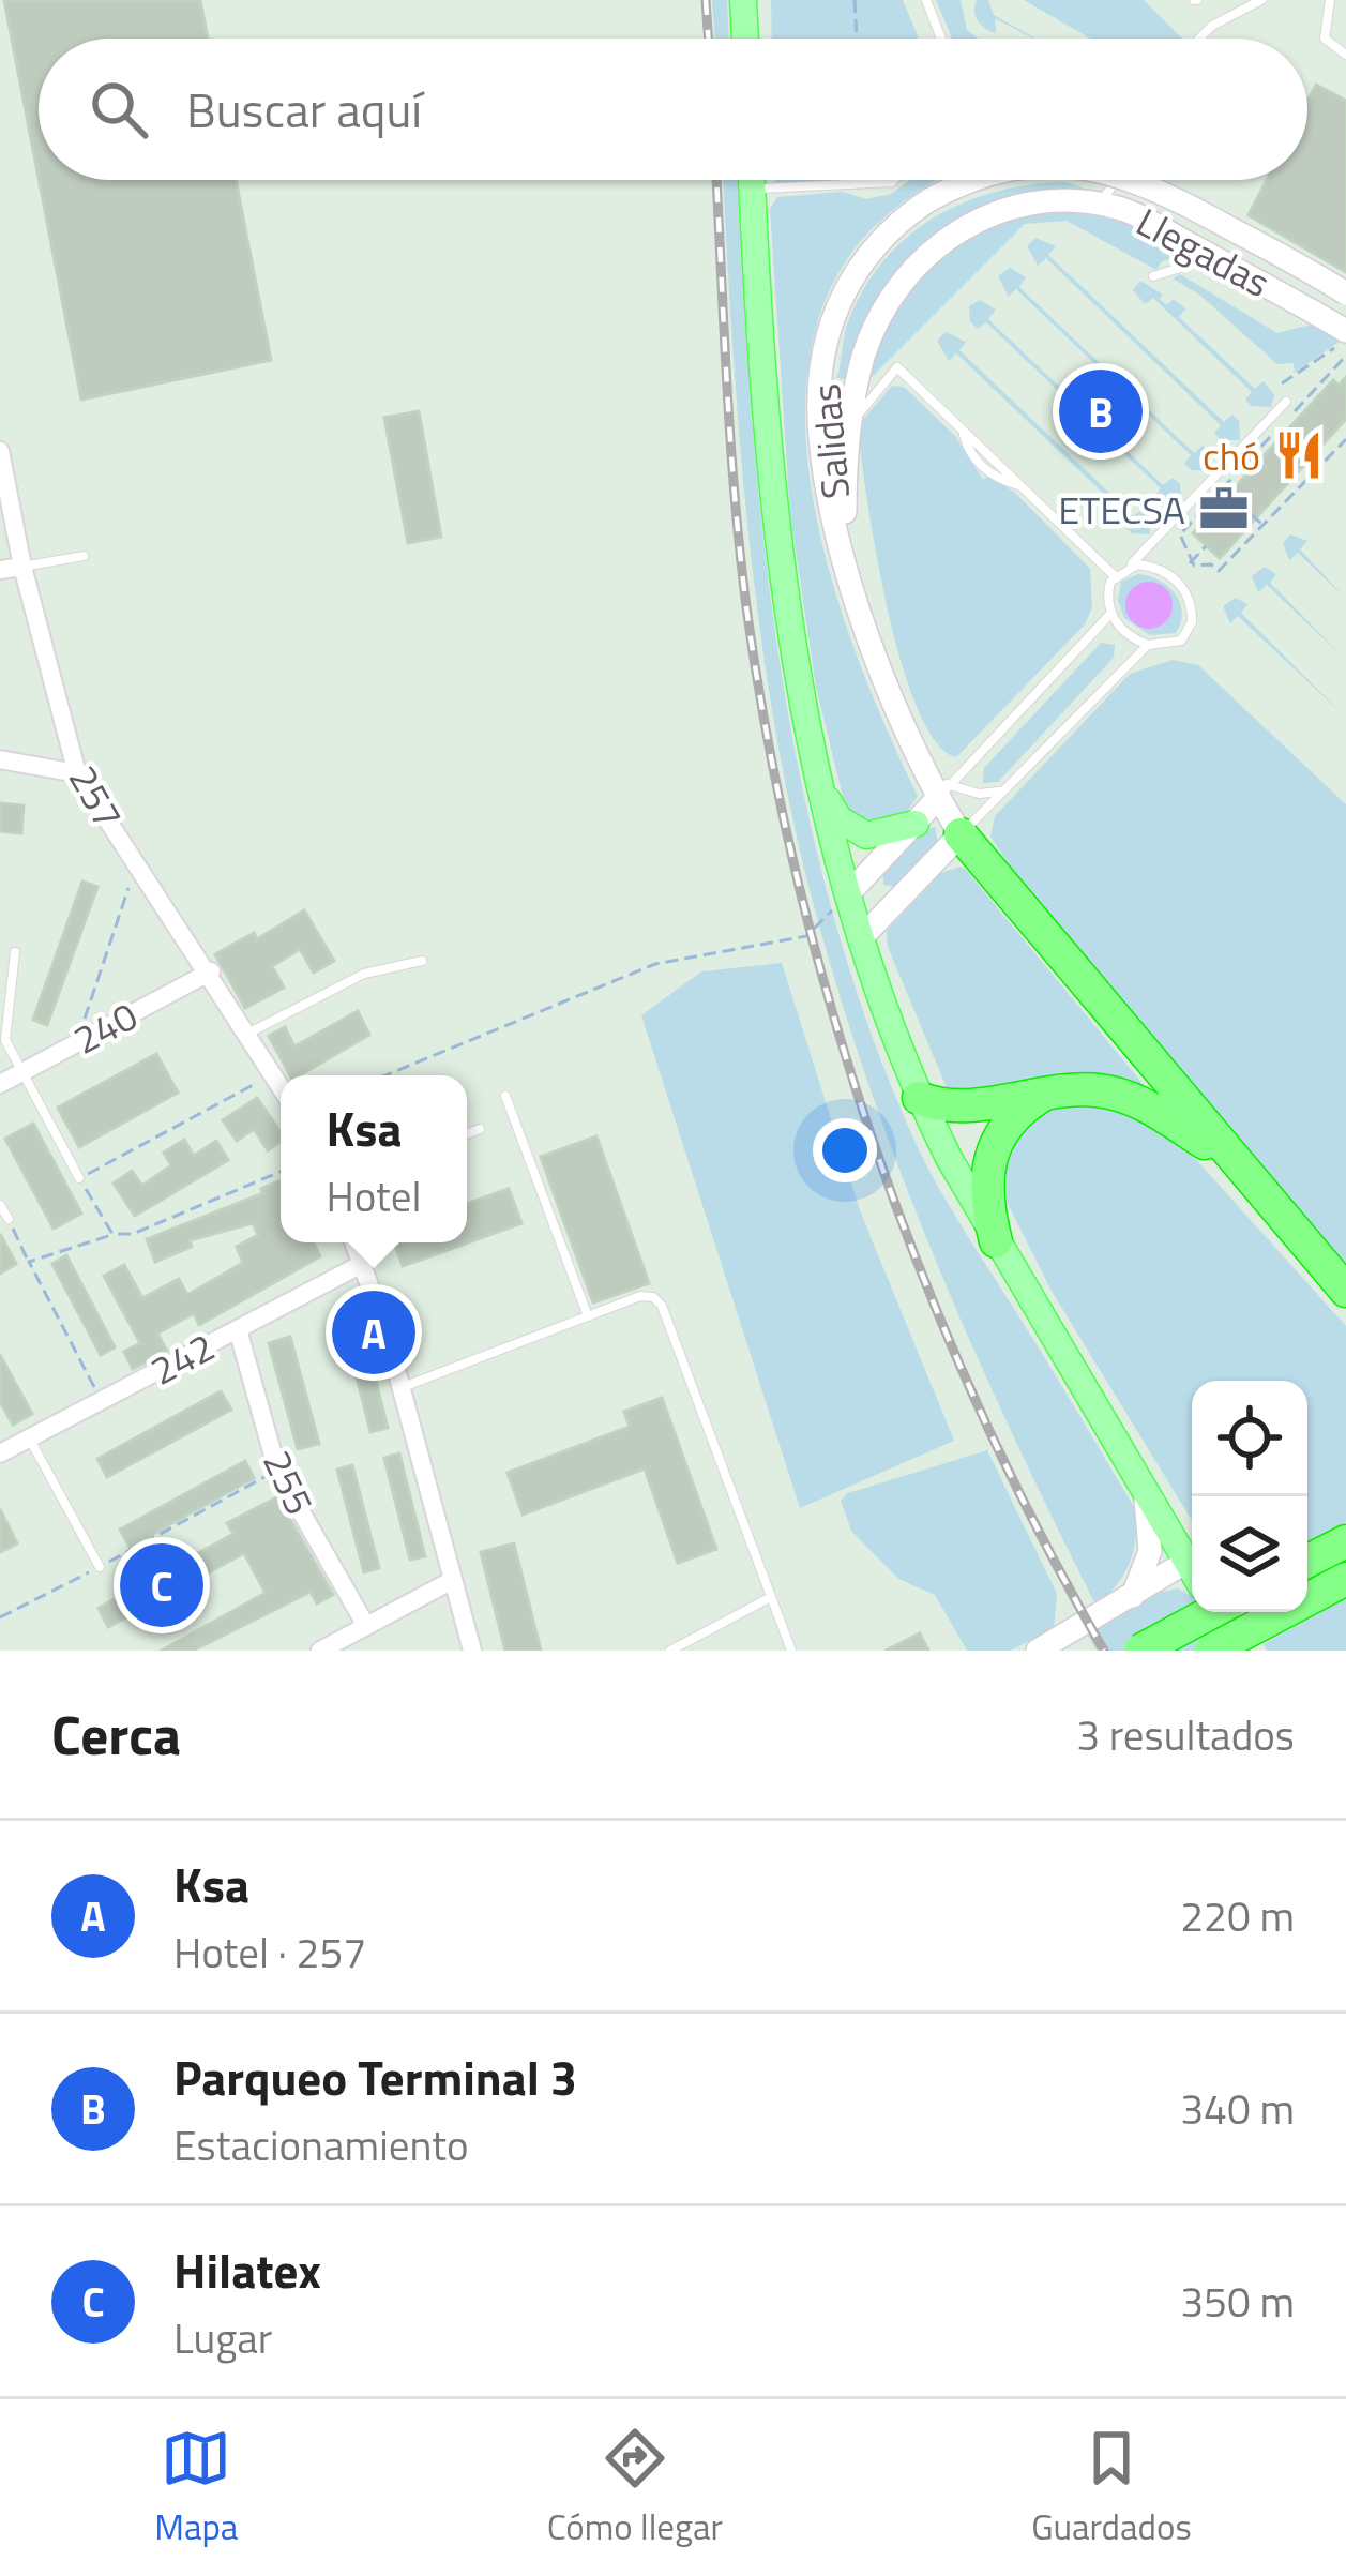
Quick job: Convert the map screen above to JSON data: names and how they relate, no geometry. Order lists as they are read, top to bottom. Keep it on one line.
{"streets":{"main road":["Llegadas","Salidas"],"street":["257","240","242","255"]},"crossings":[["Llegadas","Salidas"],["257","240"],["242","255"]],"places":{"restaurant":["chó"],"office":["ETECSA"]},"page":{"search":"Buscar aquí","pins":["B","A","C"],"popup":["Ksa","Hotel"],"heading":["Cerca","3 resultados"],"list":[{"mark":"A","name":"Ksa","note":"Hotel · 257","value":"220 m"},{"mark":"B","name":"Parqueo Terminal 3","note":"Estacionamiento","value":"340 m"},{"mark":"C","name":"Hilatex","note":"Lugar","value":"350 m"}],"nav":["Mapa","Cómo llegar","Guardados"]}}
